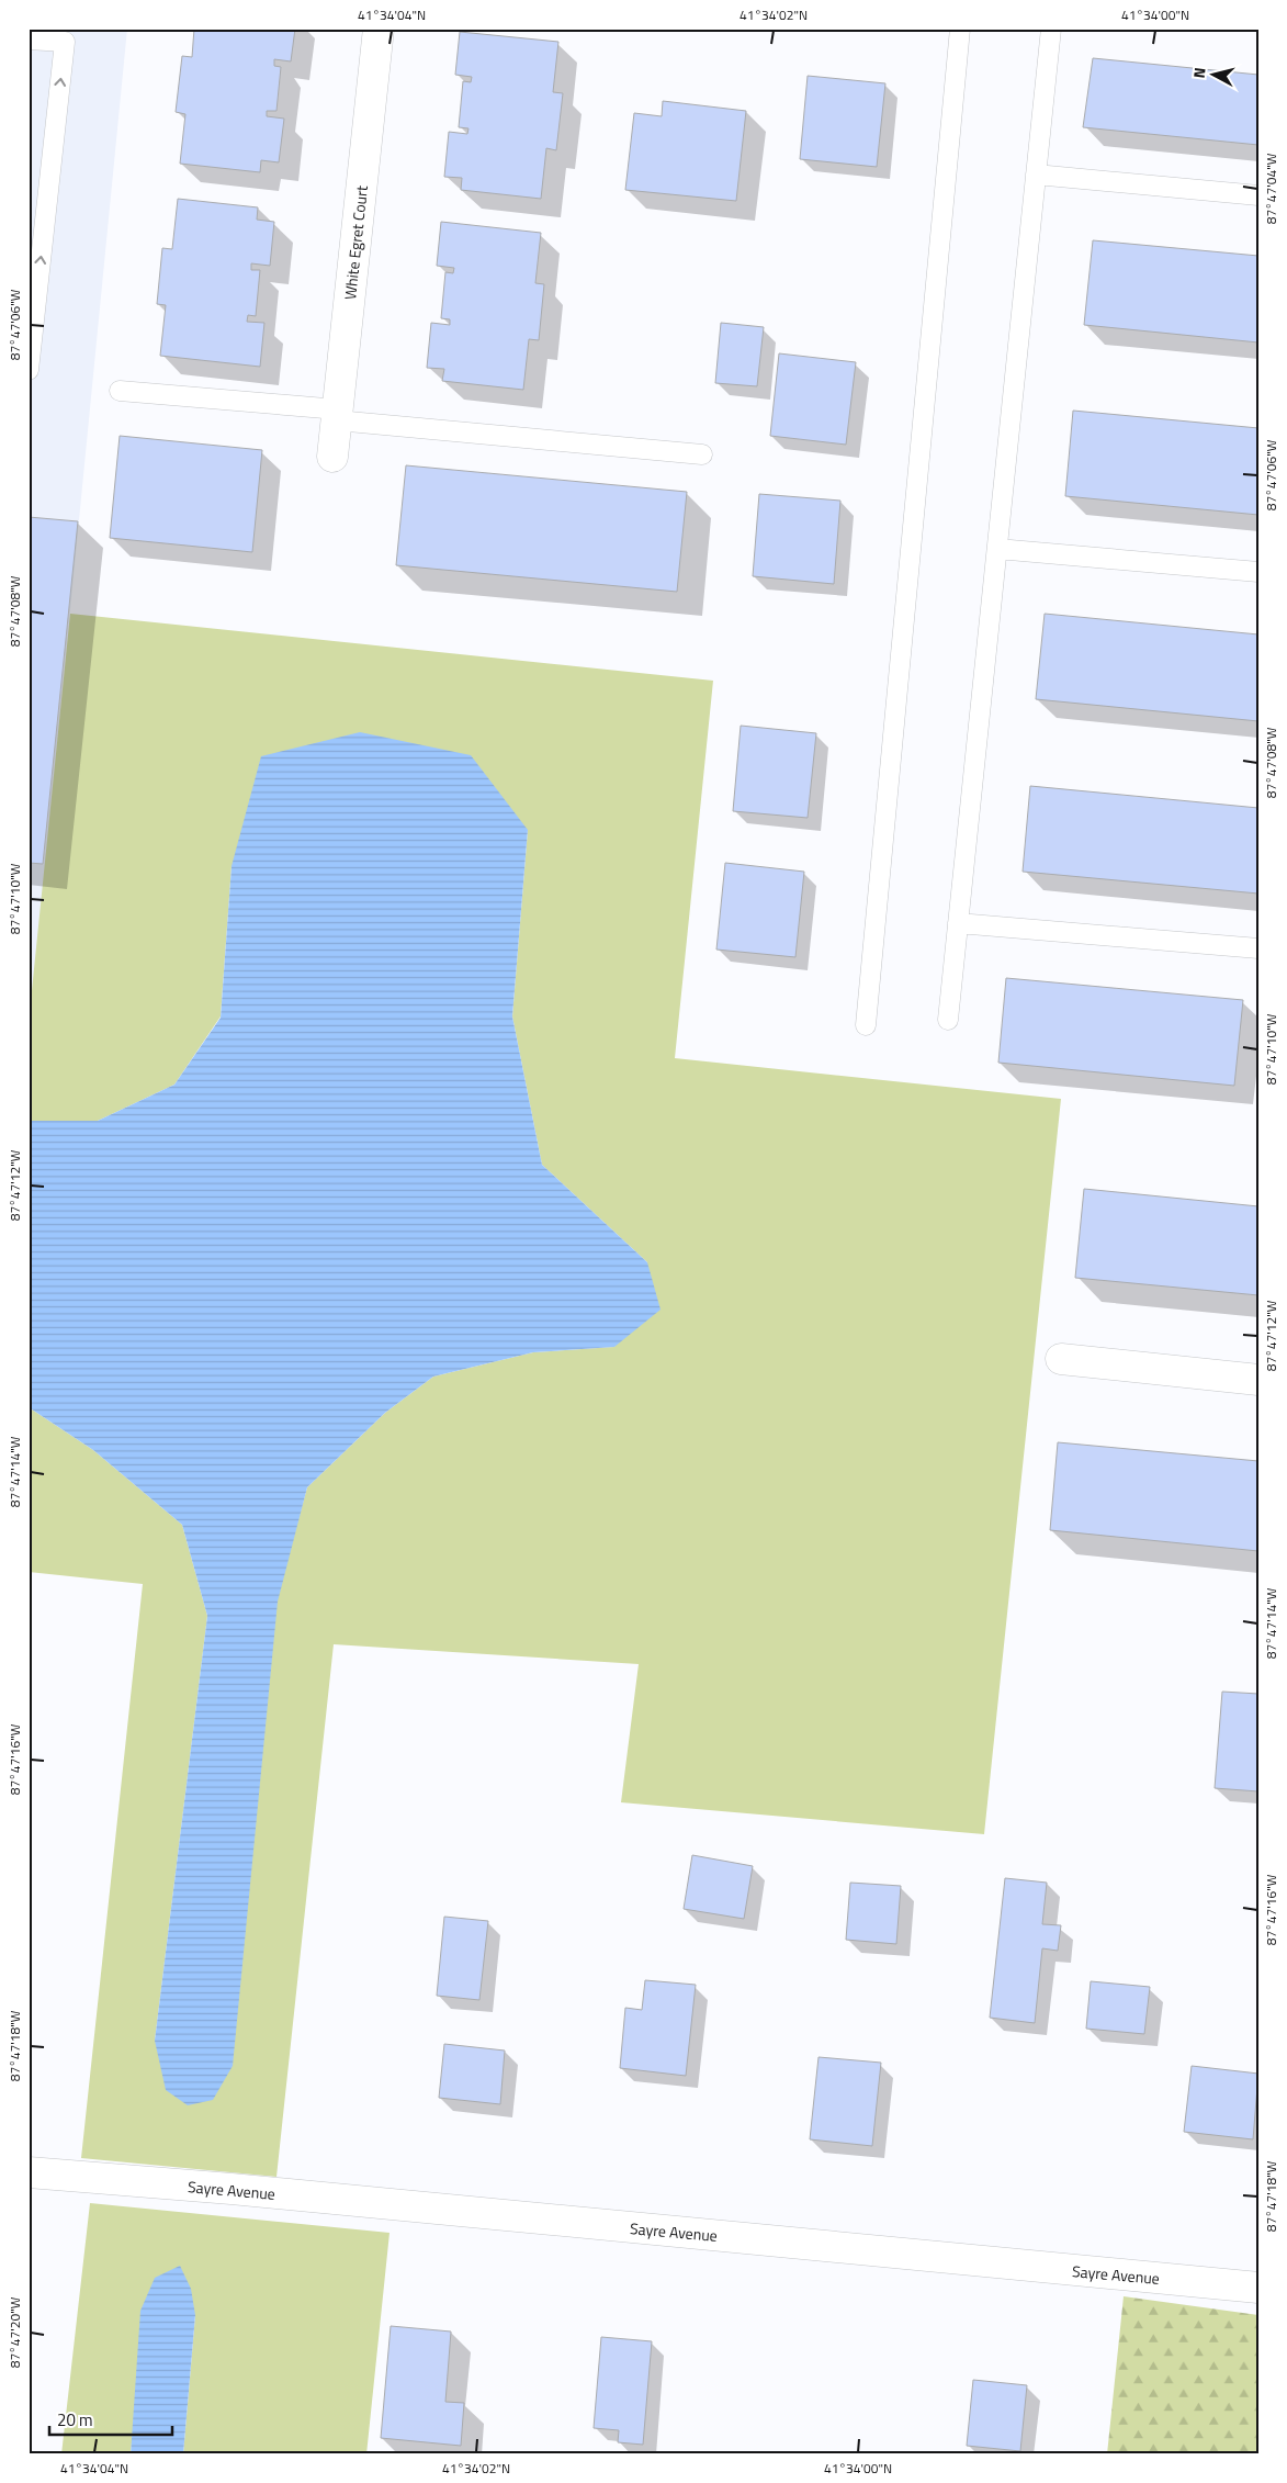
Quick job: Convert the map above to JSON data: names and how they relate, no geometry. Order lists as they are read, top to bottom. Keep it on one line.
{"streets":{"street":["White Egret Court","Sayre Avenue"]},"scale_bar":"20 m","north":"left","coordinates":["41°34'04\"N","41°34'02\"N","41°34'00\"N","87°47'04\"W","87°47'06\"W","87°47'08\"W","87°47'10\"W","87°47'12\"W","87°47'14\"W","87°47'16\"W","87°47'18\"W","87°47'20\"W"]}
